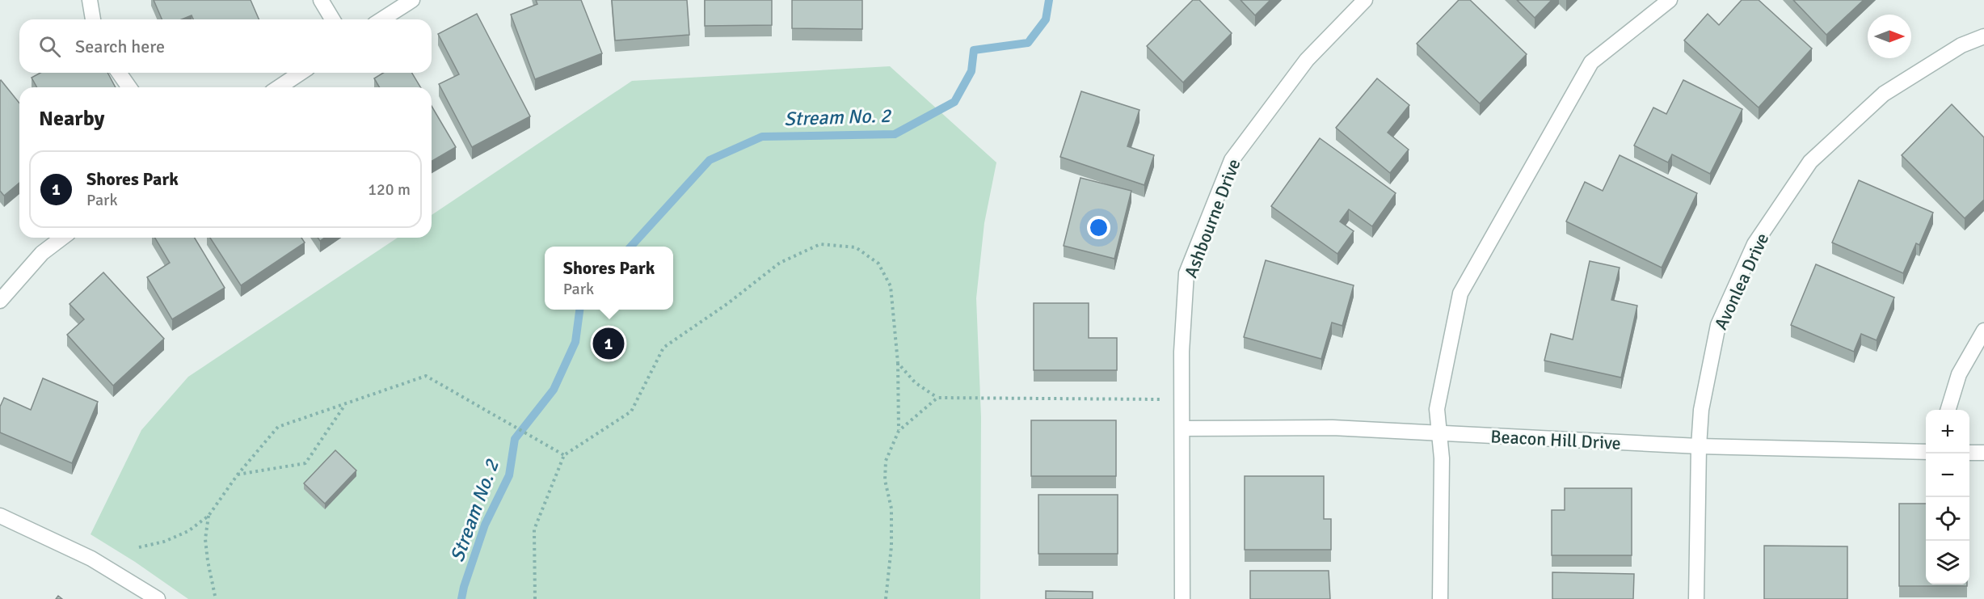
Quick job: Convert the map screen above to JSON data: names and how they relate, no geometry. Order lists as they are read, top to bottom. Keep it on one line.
{"streets":{"street":["Ashbourne Drive","Avonlea Drive","Beacon Hill Drive"]},"crossings":[["Ashbourne Drive","Beacon Hill Drive"],["Avonlea Drive","Beacon Hill Drive"]],"water":["Stream No. 2"],"north":"right","page":{"search":"Search here","heading":"Nearby","list":[{"mark":"1","name":"Shores Park","note":"Park","value":"120 m"}],"popup":["Shores Park","Park"],"pins":"1","map_buttons":["+","−"]}}
